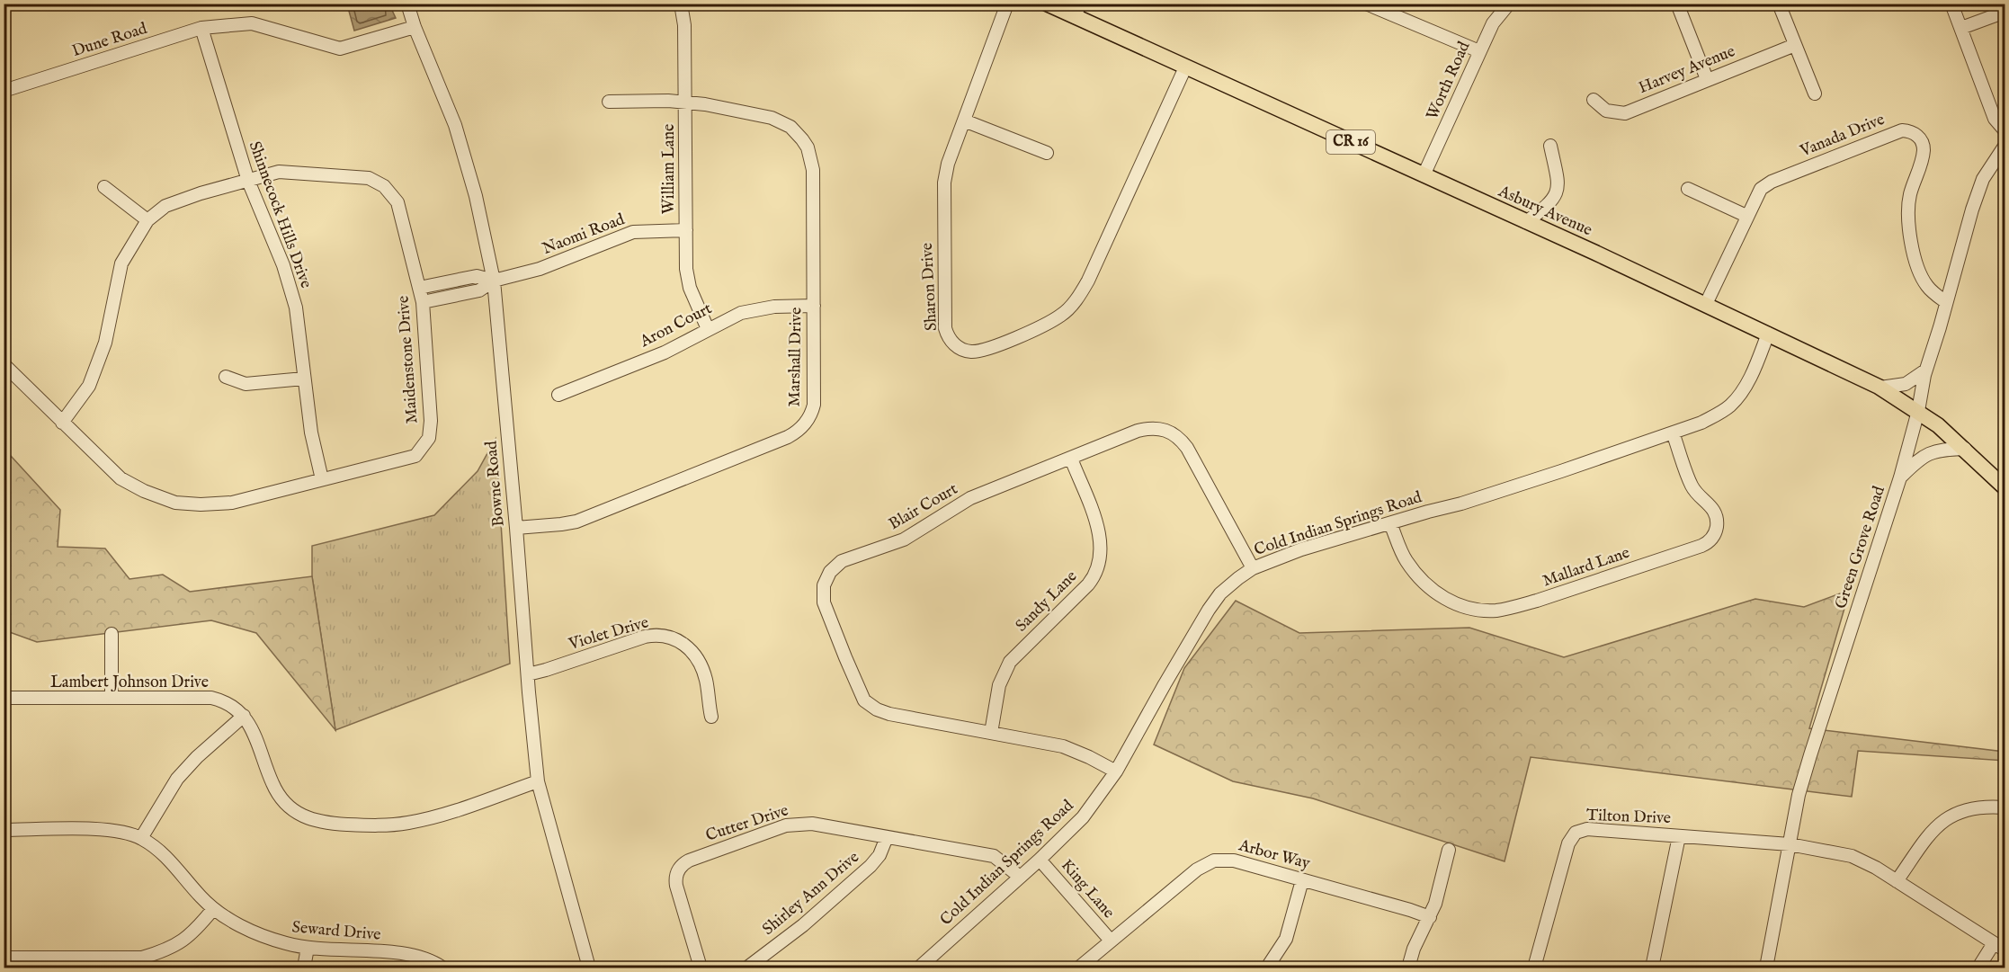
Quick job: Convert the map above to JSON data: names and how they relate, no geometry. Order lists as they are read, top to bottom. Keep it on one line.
{"streets":{"main road":["CR 16","Asbury Avenue"],"street":["Dune Road","Harvey Avenue","Worth Road","Vanada Drive","William Lane","Shinnecock Hills Drive","Naomi Road","Sharon Drive","Aron Court","Marshall Drive","Maidenstone Drive","Bowne Road","Blair Court","Cold Indian Springs Road","Green Grove Road","Mallard Lane","Sandy Lane","Violet Drive","Lambert Johnson Drive","Tilton Drive","Cutter Drive","Arbor Way","King Lane","Shirley Ann Drive","Seward Drive"]},"crossings":[["Dune Road","Shinnecock Hills Drive"],["Dune Road","Bowne Road"],["Worth Road","Asbury Avenue"],["Vanada Drive","Asbury Avenue"],["Vanada Drive","Green Grove Road"],["William Lane","Naomi Road"],["William Lane","Aron Court"],["William Lane","Marshall Drive"],["Asbury Avenue","Sharon Drive"],["Asbury Avenue","Cold Indian Springs Road"],["Asbury Avenue","Green Grove Road"],["Shinnecock Hills Drive","Maidenstone Drive"],["Naomi Road","Bowne Road"],["Aron Court","Marshall Drive"],["Marshall Drive","Bowne Road"],["Bowne Road","Violet Drive"],["Blair Court","Cold Indian Springs Road"],["Blair Court","Sandy Lane"],["Cold Indian Springs Road","Mallard Lane"],["Cold Indian Springs Road","Cutter Drive"],["Cold Indian Springs Road","King Lane"],["Green Grove Road","Tilton Drive"],["Cutter Drive","Shirley Ann Drive"],["Arbor Way","King Lane"]]}
